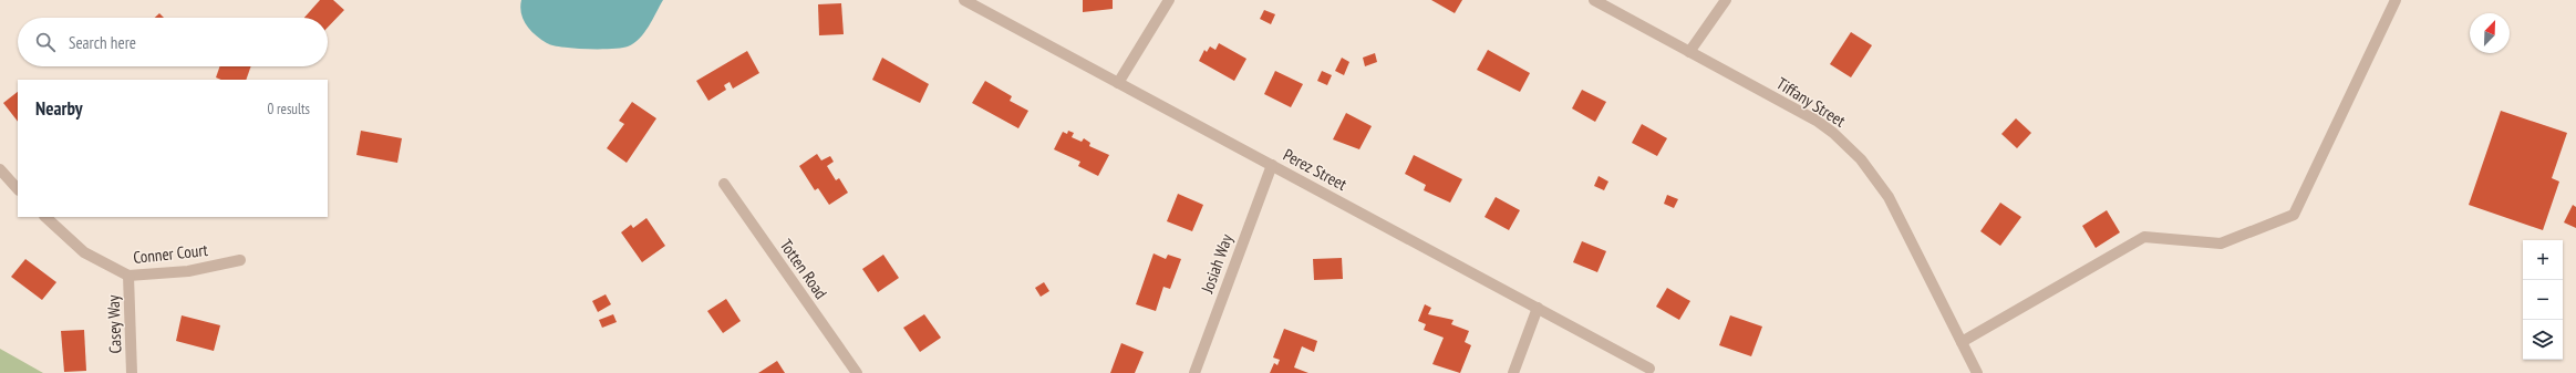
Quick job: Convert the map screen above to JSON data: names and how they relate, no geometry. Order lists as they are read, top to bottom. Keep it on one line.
{"streets":{"street":["Tiffany Street","Perez Street","Conner Court","Josiah Way","Totten Road","Casey Way"]},"crossings":[["Perez Street","Josiah Way"],["Conner Court","Casey Way"]],"north":"top right","page":{"search":"Search here","heading":["Nearby","0 results"],"map_buttons":["+","−"]}}
